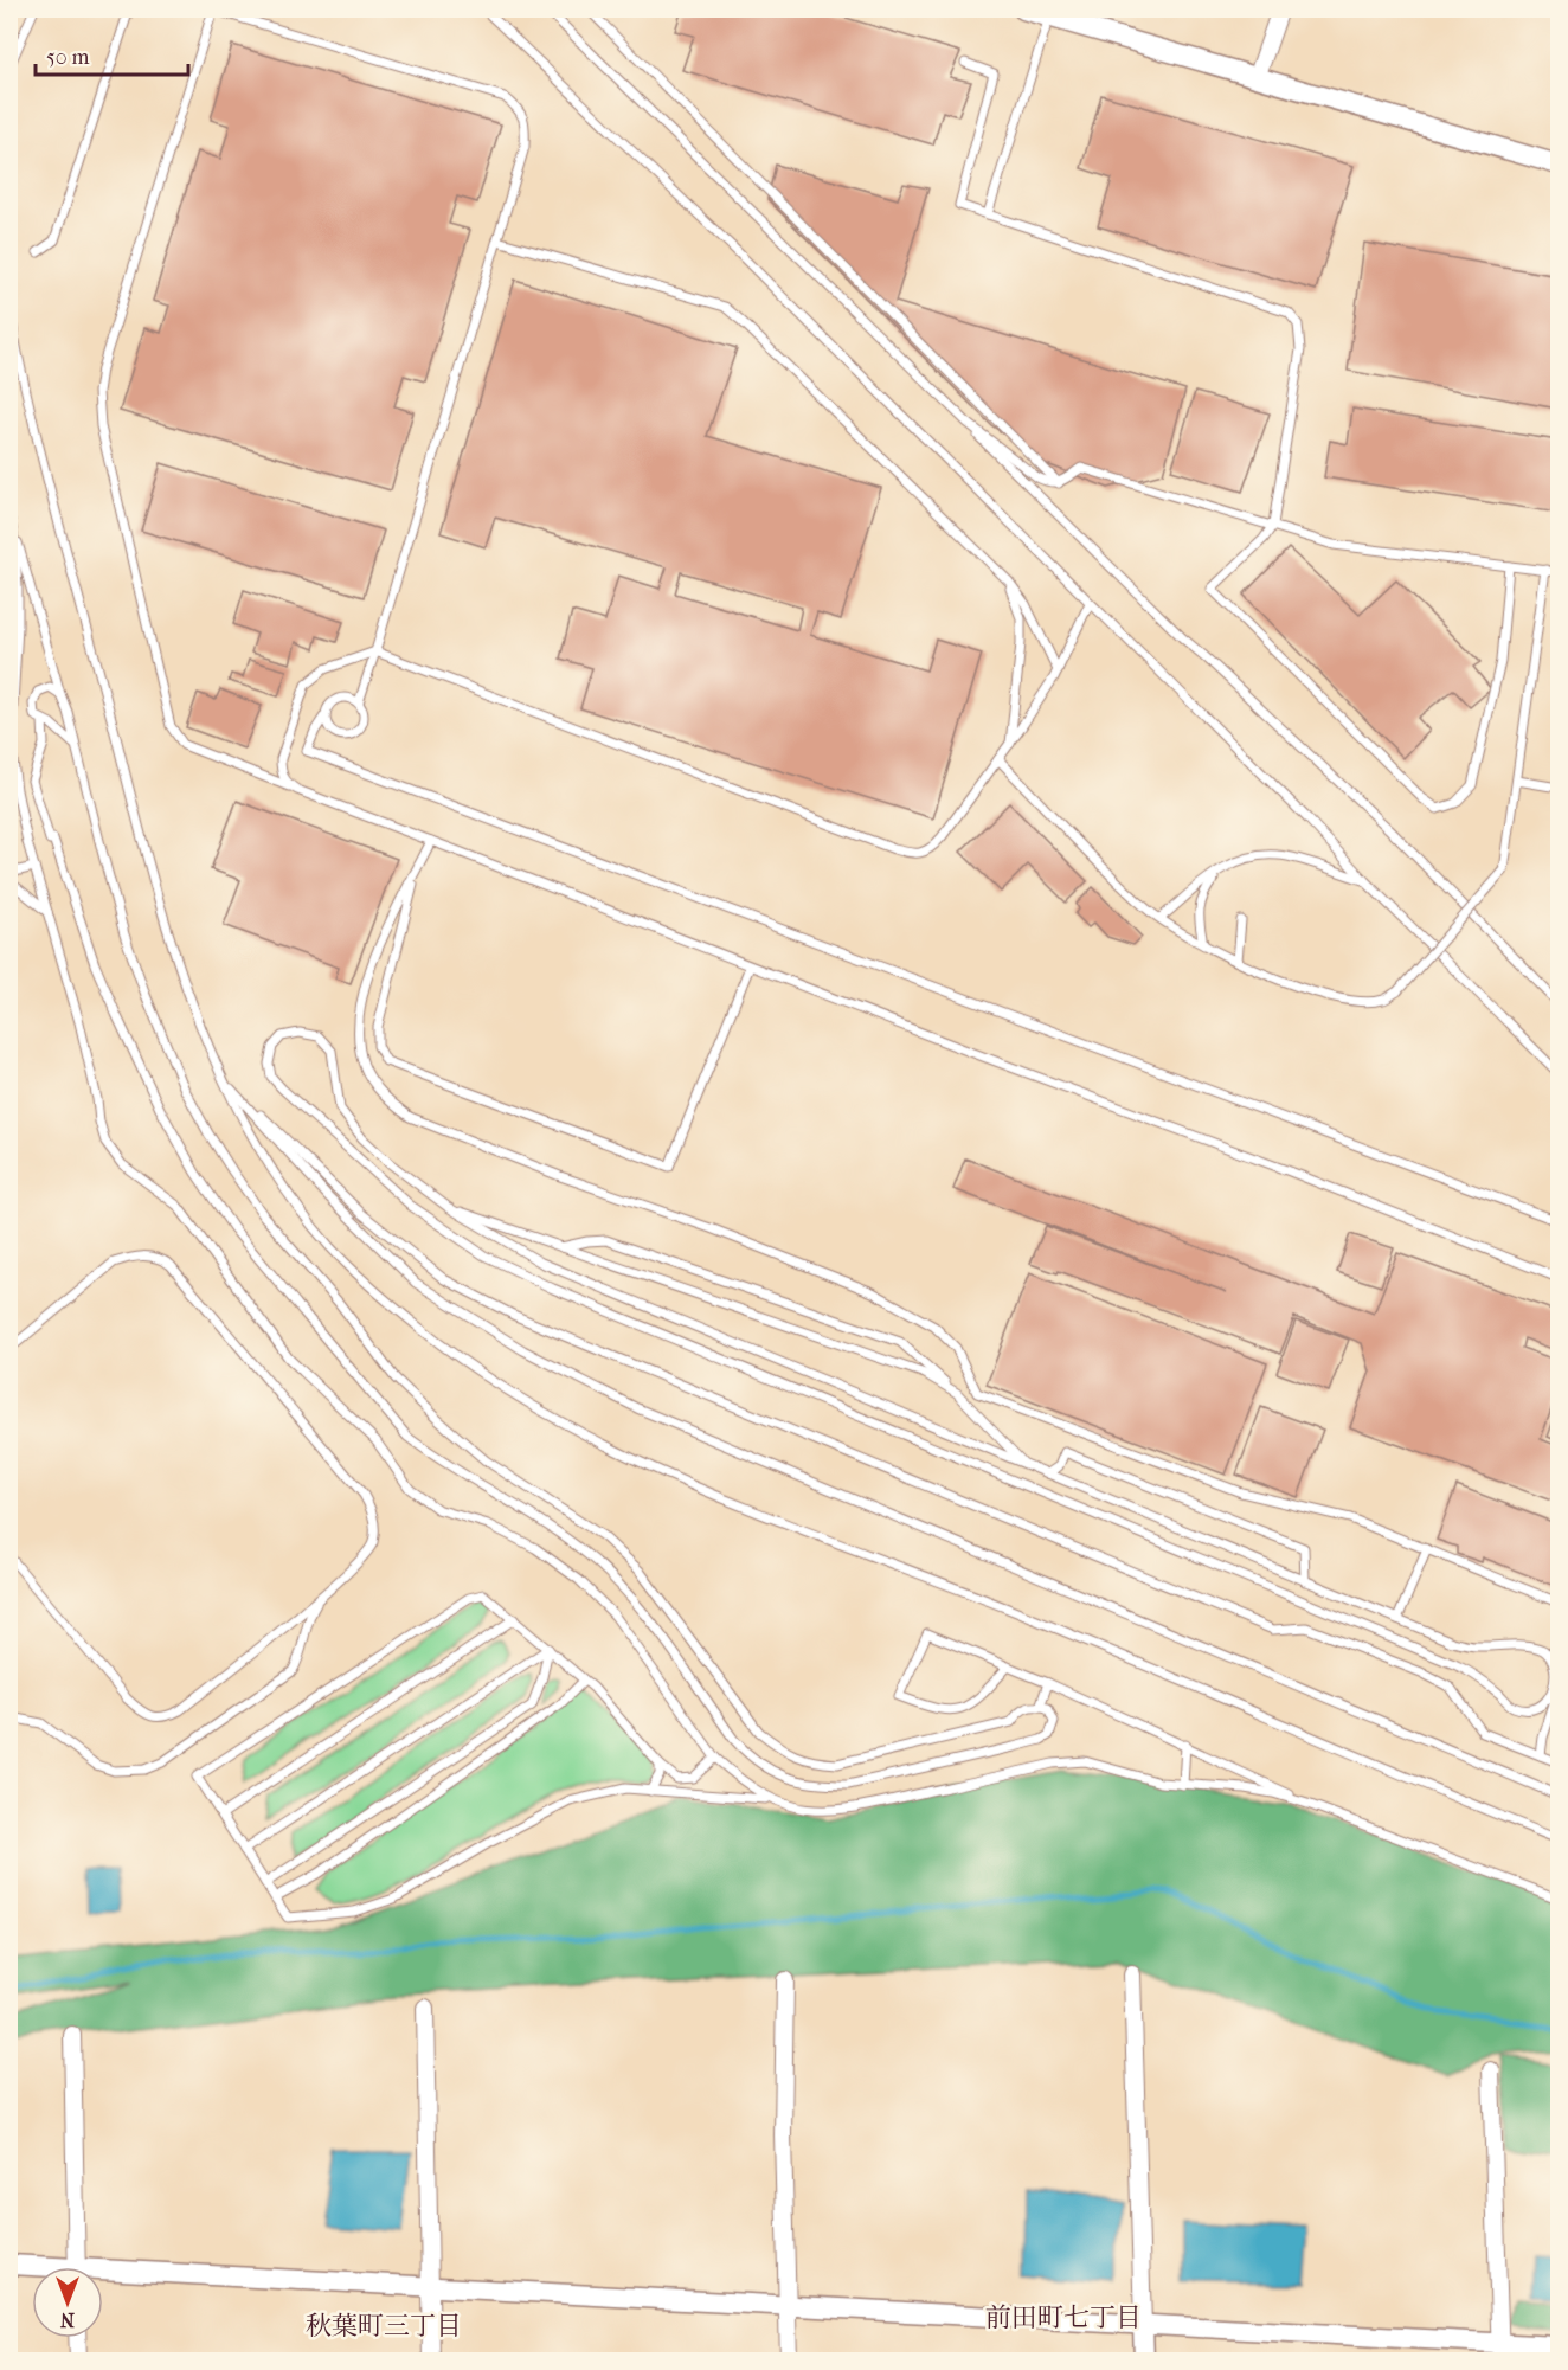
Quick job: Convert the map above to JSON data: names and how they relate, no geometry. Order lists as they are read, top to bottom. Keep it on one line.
{"districts":["前田町七丁目","秋葉町三丁目"],"scale_bar":"50 m","north":"bottom"}
